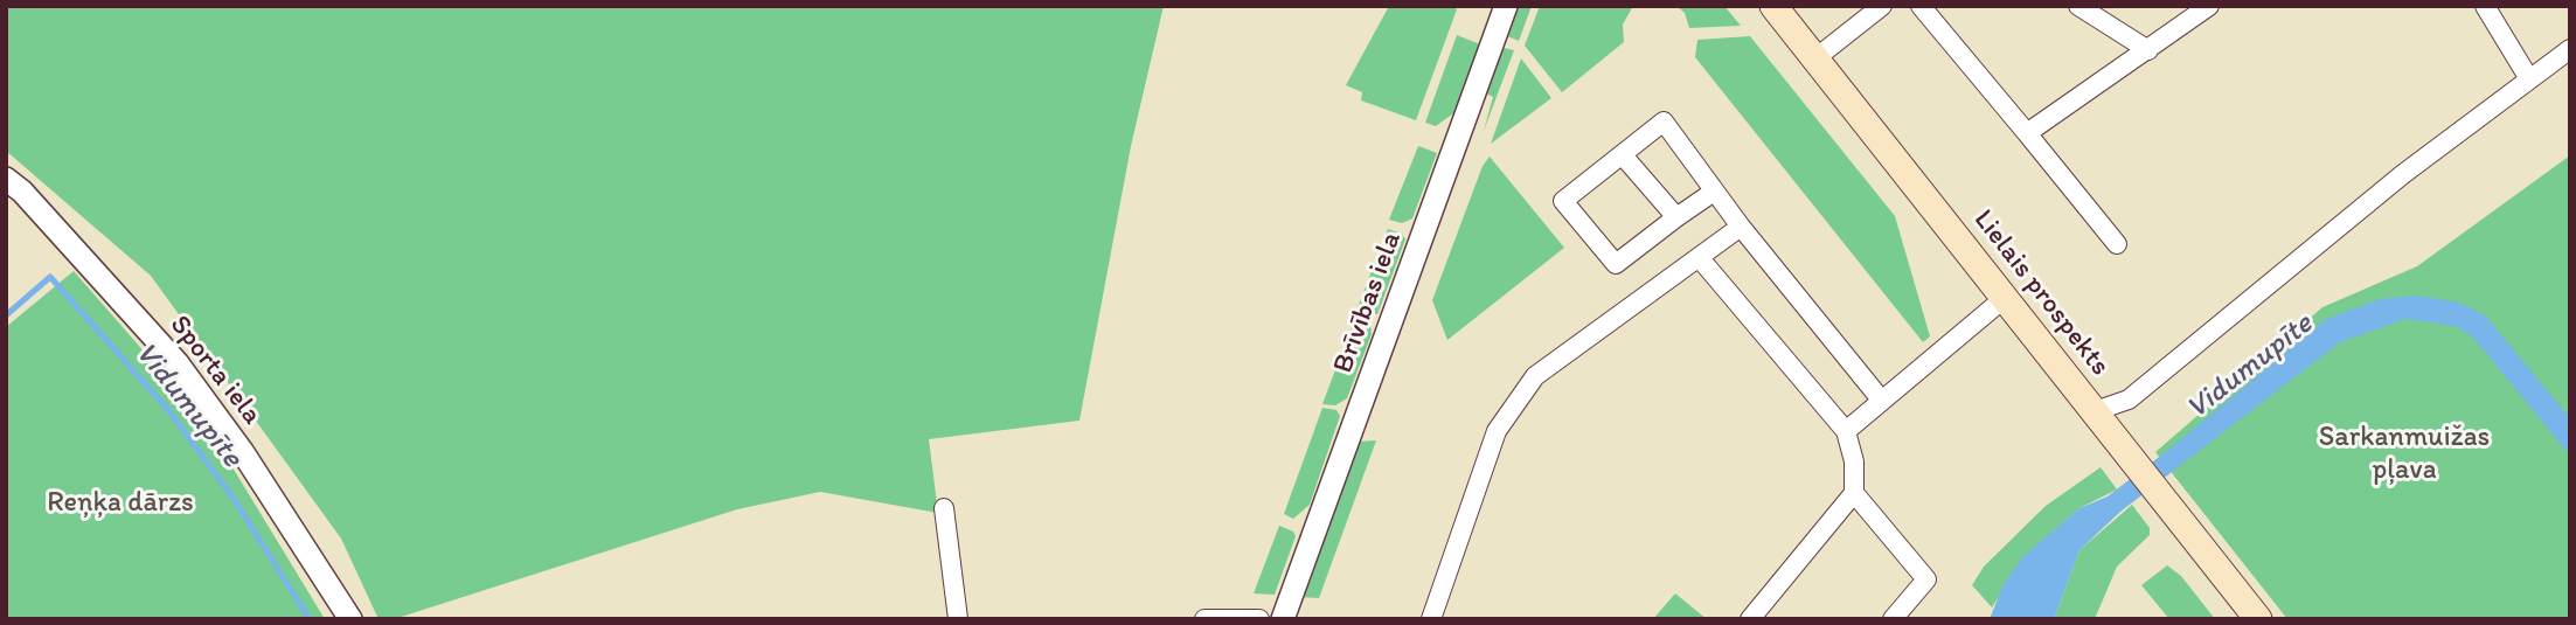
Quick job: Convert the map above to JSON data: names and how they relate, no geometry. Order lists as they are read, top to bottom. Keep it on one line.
{"streets":{"main road":["Lielais prospekts"],"street":["Brīvības iela","Sporta iela"]},"water":["Vidumupīte"],"parks":["Sarkanmuižas pļava","Reņķa dārzs"]}
